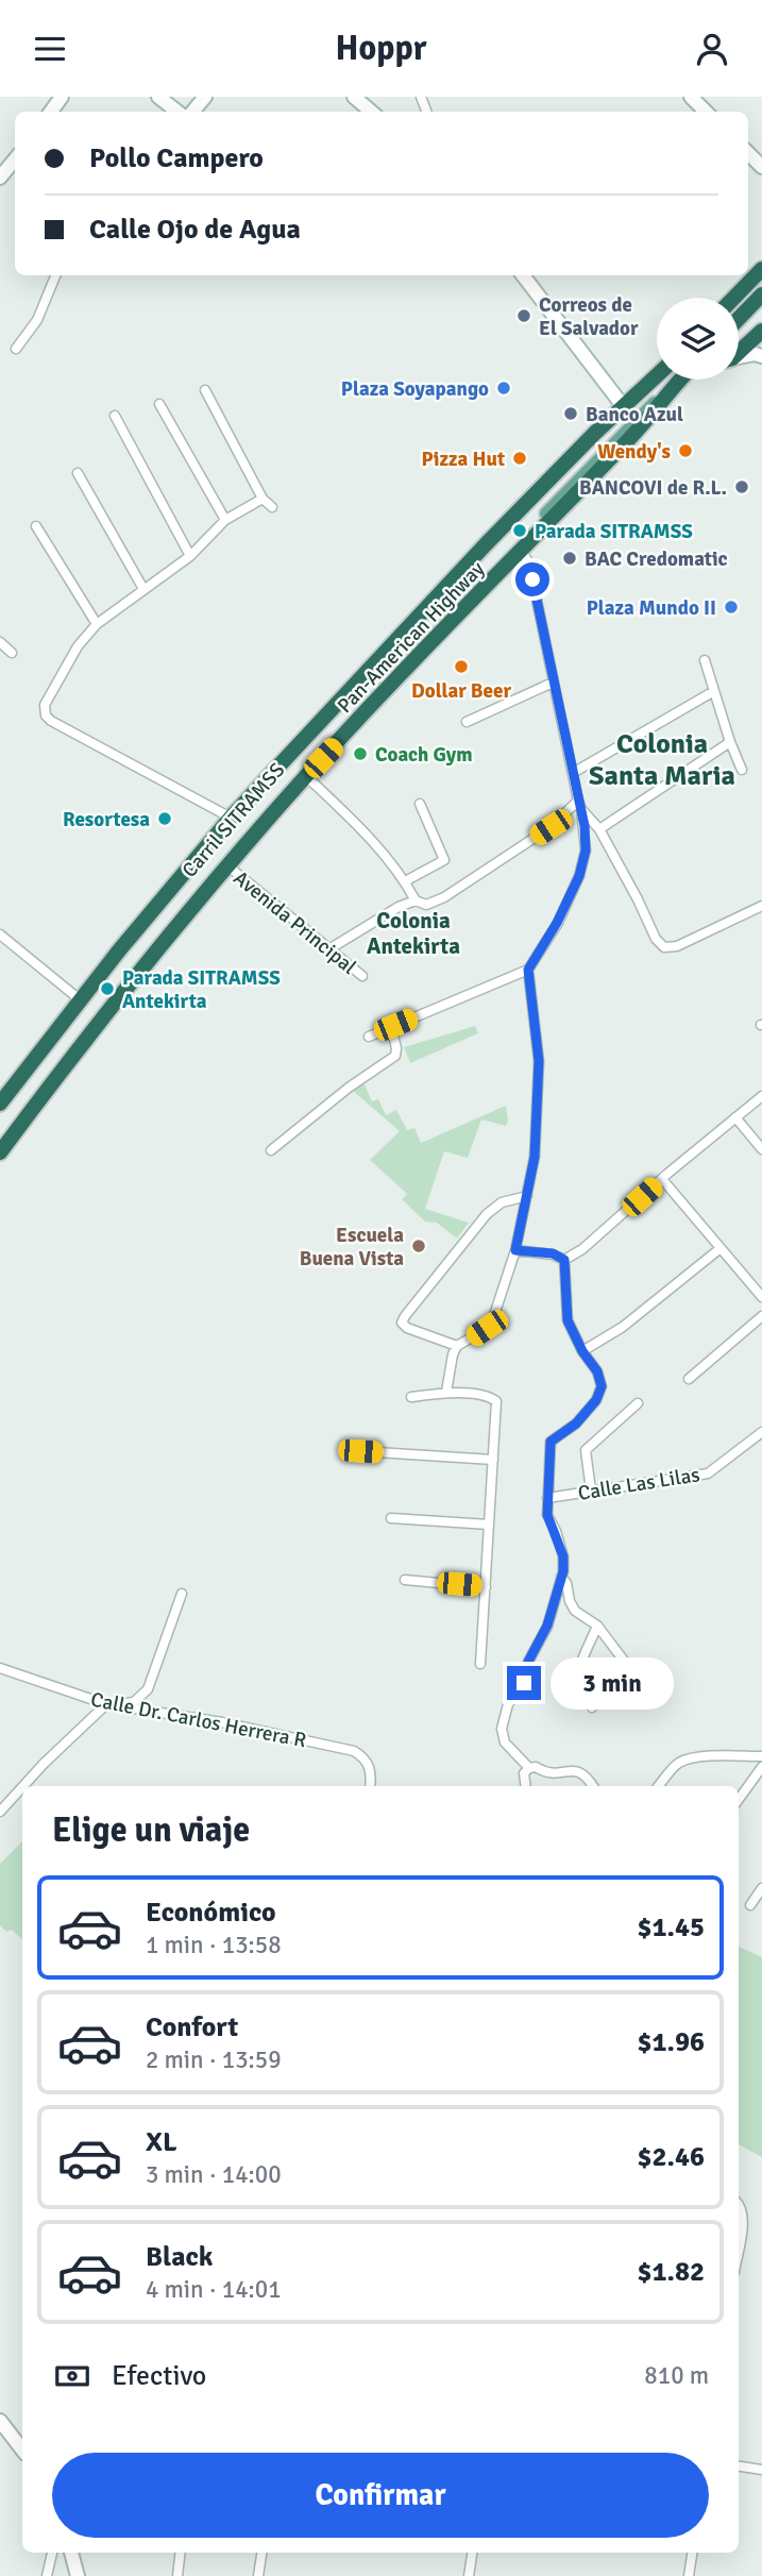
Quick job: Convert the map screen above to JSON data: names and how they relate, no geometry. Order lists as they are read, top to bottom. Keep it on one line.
{"streets":{"highway":["Pan-American Highway"],"main road":["Carril SITRAMSS"],"street":["Avenida Principal","Calle Las Lilas","Calle Dr. Carlos Herrera R"]},"crossings":[["Pan-American Highway","Carril SITRAMSS"],["Pan-American Highway","Avenida Principal"]],"districts":["Colonia Santa Maria","Colonia Antekirta"],"places":["Correos de El Salvador","Plaza Soyapango","Banco Azul","Wendy's","Pizza Hut","BANCOVI de R.L.","Parada SITRAMSS","BAC Credomatic","Plaza Mundo II","Dollar Beer","Coach Gym","Resortesa","Parada SITRAMSS Antekirta","Escuela Buena Vista"],"page":{"header":"Hoppr","banner":["Pollo Campero","Calle Ojo de Agua"],"bubble":"3 min","heading":"Elige un viaje","list":[{"name":"Económico","note":"1 min · 13:58","value":"$1.45"},{"name":"Confort","note":"2 min · 13:59","value":"$1.96"},{"name":"XL","note":"3 min · 14:00","value":"$2.46"},{"name":"Black","note":"4 min · 14:01","value":"$1.82"}],"pay":["Efectivo","810 m"],"buttons":"Confirmar"}}
